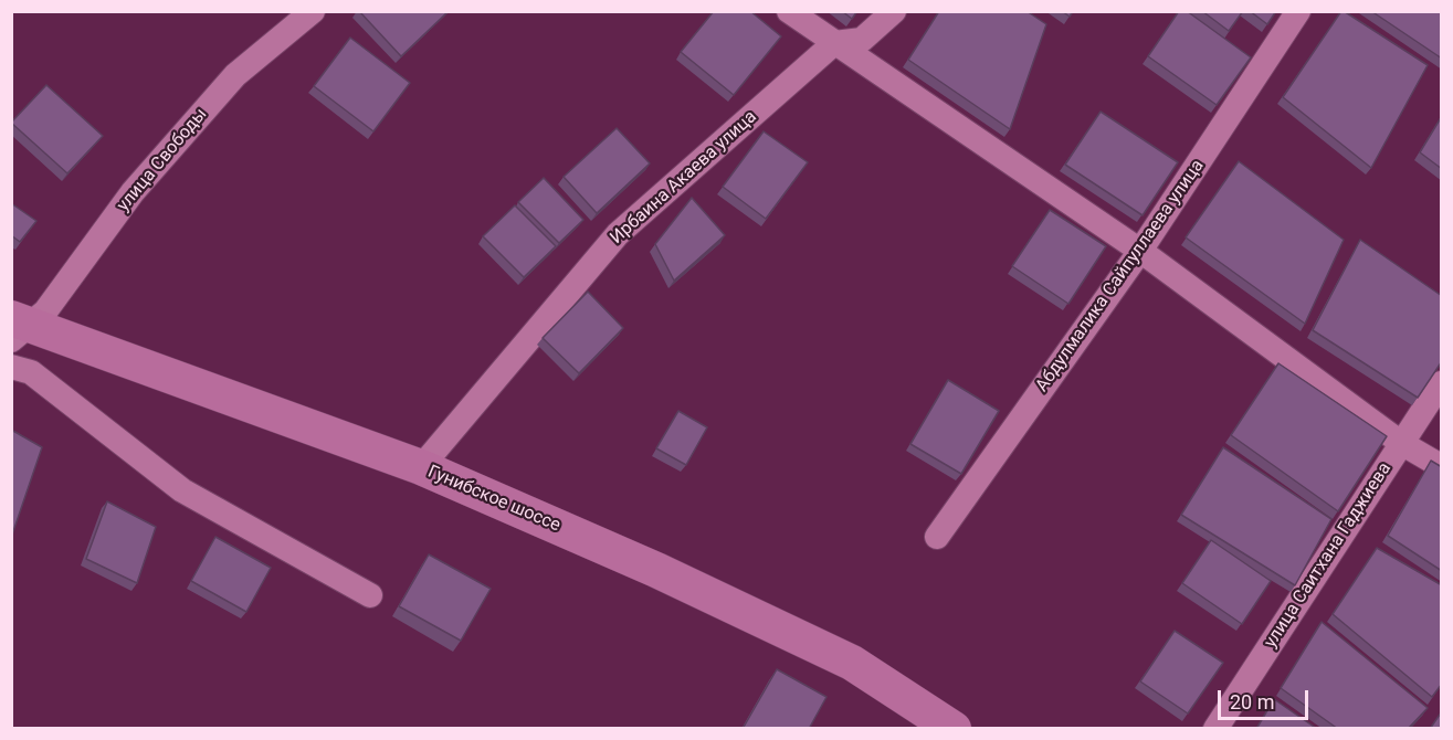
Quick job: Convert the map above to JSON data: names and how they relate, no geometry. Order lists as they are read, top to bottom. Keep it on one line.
{"streets":{"main road":["Гунибское шоссе"],"street":["улица Свободы","Ирбаина Акаева улица","Абдулмалика Сайпуллаева улица","улица Саитхана Гаджиева"]},"crossings":[["улица Свободы","Гунибское шоссе"],["Ирбаина Акаева улица","Гунибское шоссе"]],"scale_bar":"20 m"}
